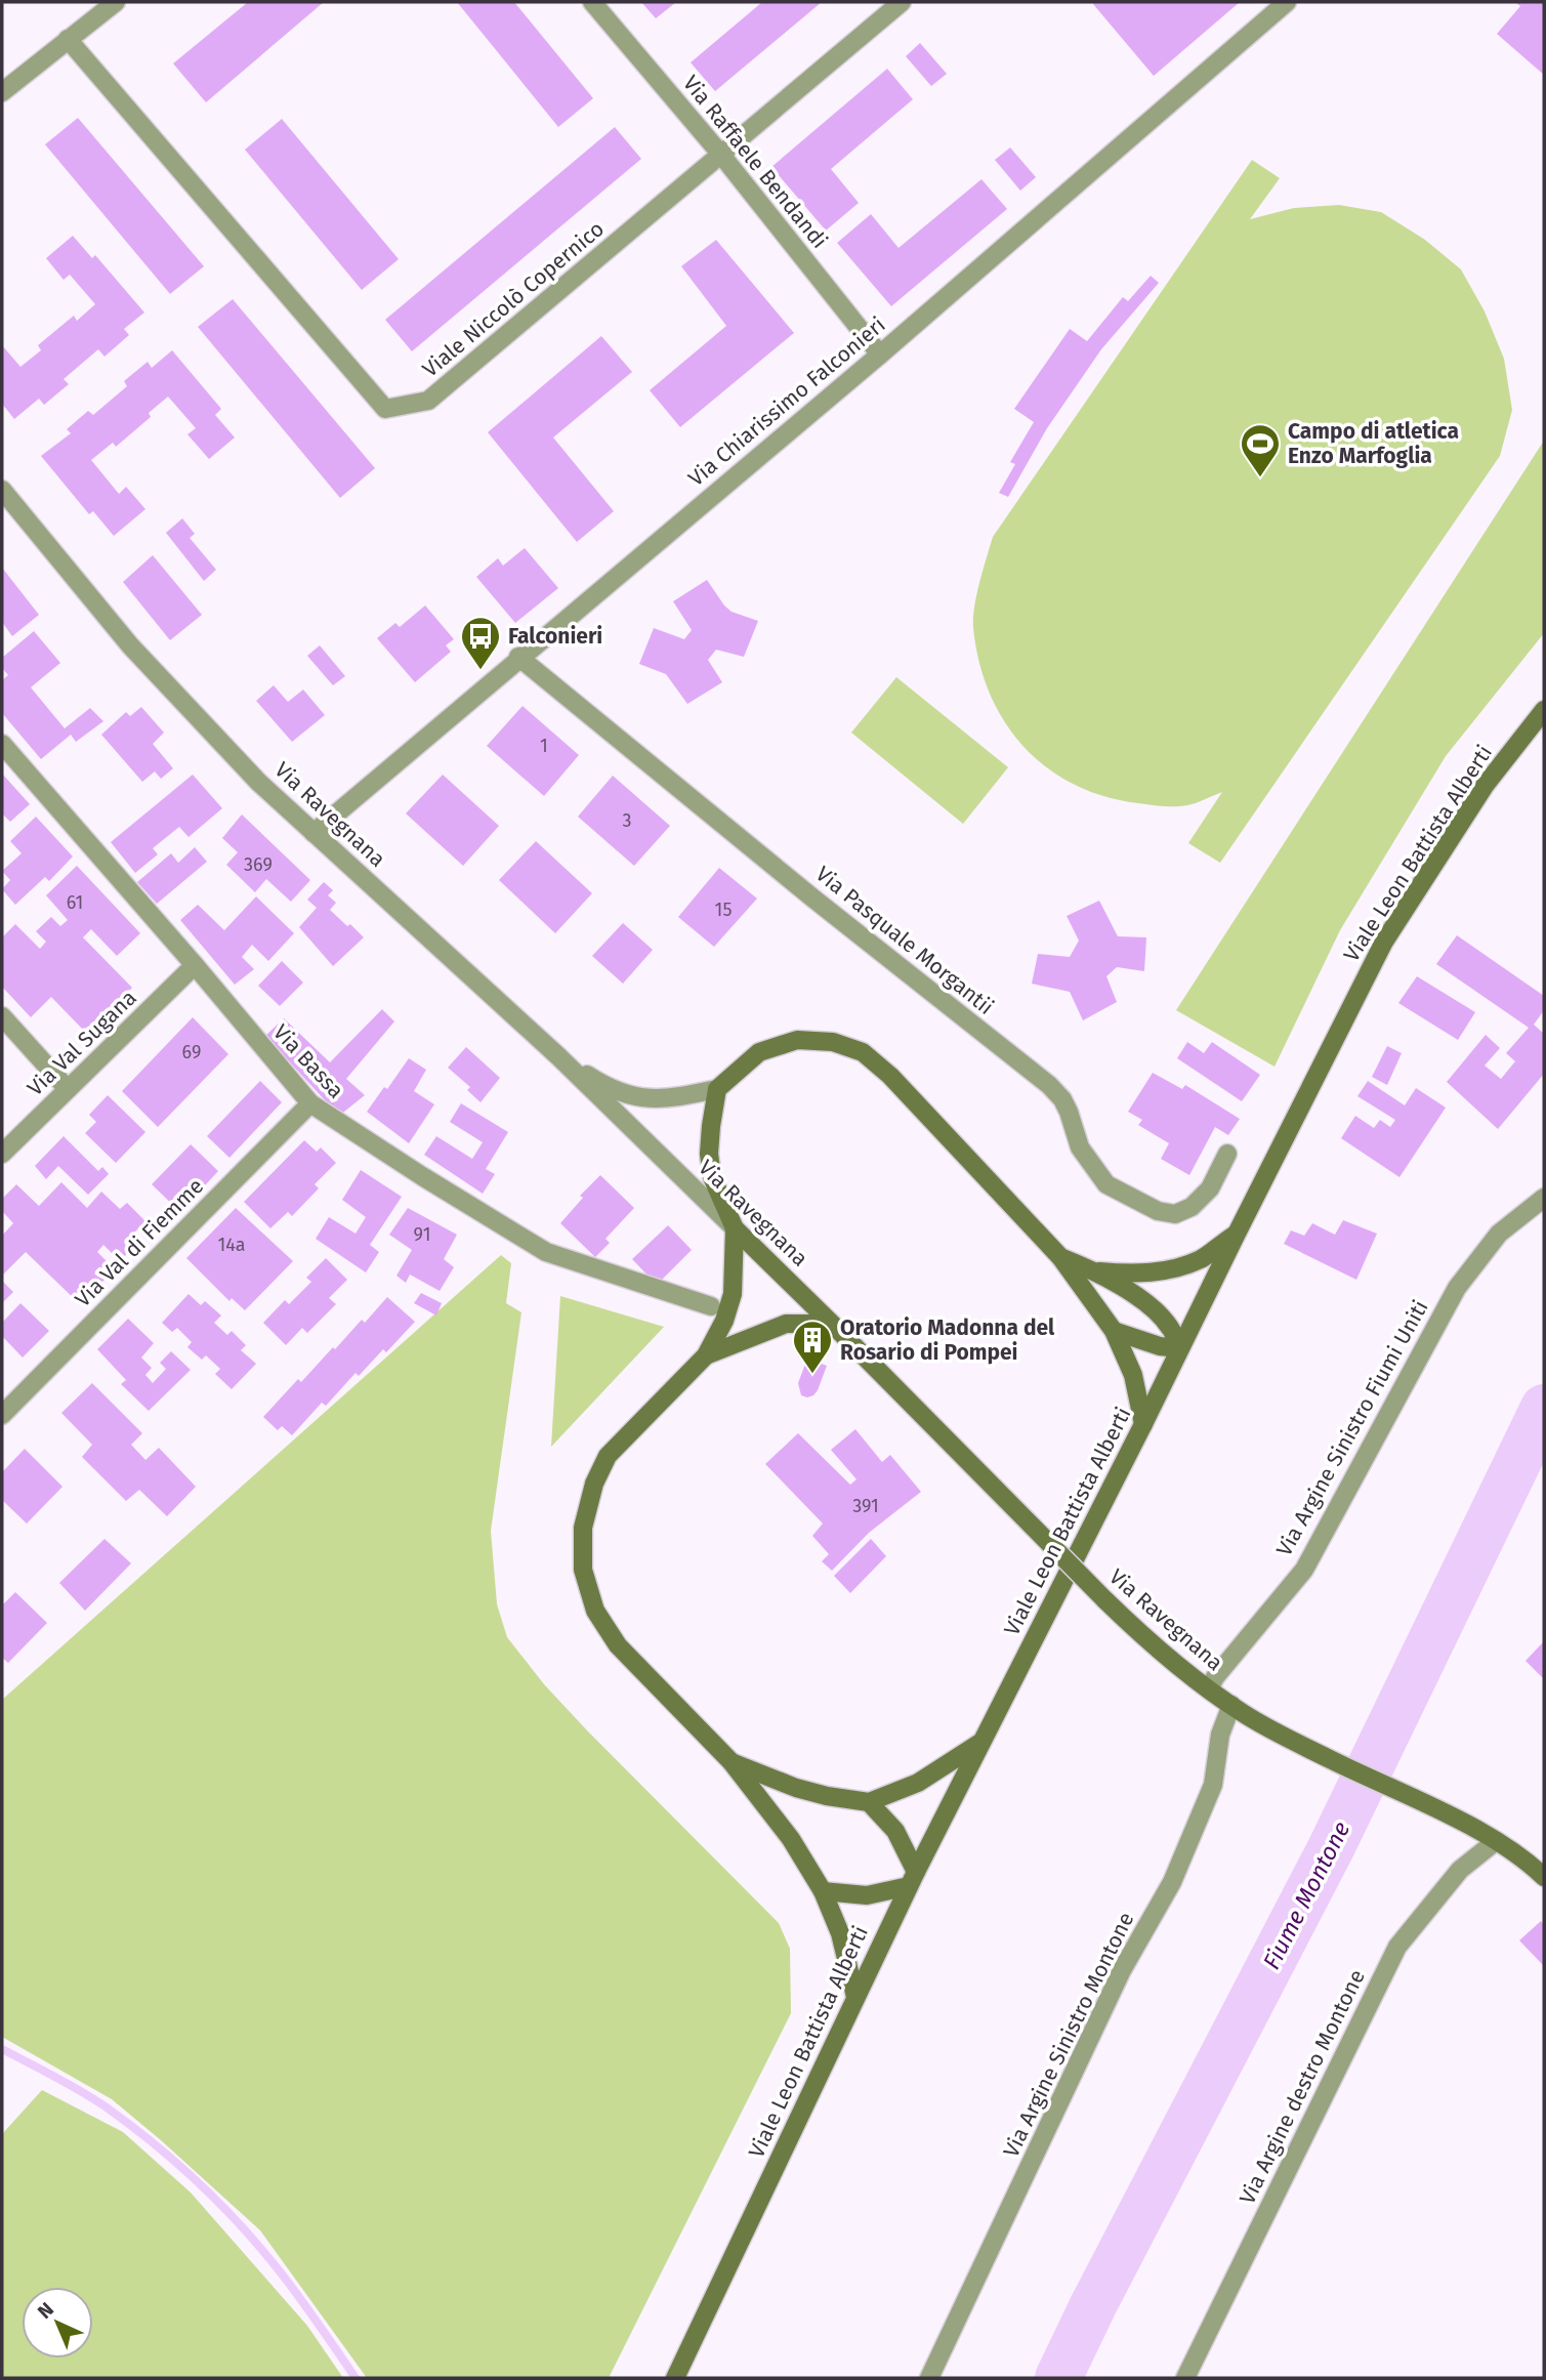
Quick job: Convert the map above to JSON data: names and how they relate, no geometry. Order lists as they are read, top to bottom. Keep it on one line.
{"streets":{"main road":["Via Ravegnana","Viale Leon Battista Alberti"],"street":["Via Raffaele Bendandi","Viale Niccolò Copernico","Via Chiarissimo Falconieri","Via Pasquale Morgantii","Via Val Sugana","Via Bassa","Via Val di Fiemme","Via Argine Sinistro Fiumi Uniti","Via Argine Sinistro Montone","Via Argine destro Montone"]},"crossings":[["Via Raffaele Bendandi","Viale Niccolò Copernico"],["Via Raffaele Bendandi","Via Chiarissimo Falconieri"],["Via Chiarissimo Falconieri","Via Ravegnana"],["Via Chiarissimo Falconieri","Via Pasquale Morgantii"],["Via Ravegnana","Via Argine Sinistro Fiumi Uniti"],["Via Ravegnana","Via Argine Sinistro Montone"],["Via Ravegnana","Via Argine destro Montone"],["Via Val Sugana","Via Bassa"],["Via Bassa","Via Val di Fiemme"]],"water":["Fiume Montone"],"places":{"sports":["Campo di atletica Enzo Marfoglia"],"bus stop":["Falconieri"],"building":["Oratorio Madonna del Rosario di Pompei"]},"house_numbers":["1","3","369","61","15","69","91","14a","391"],"north":"top left"}
